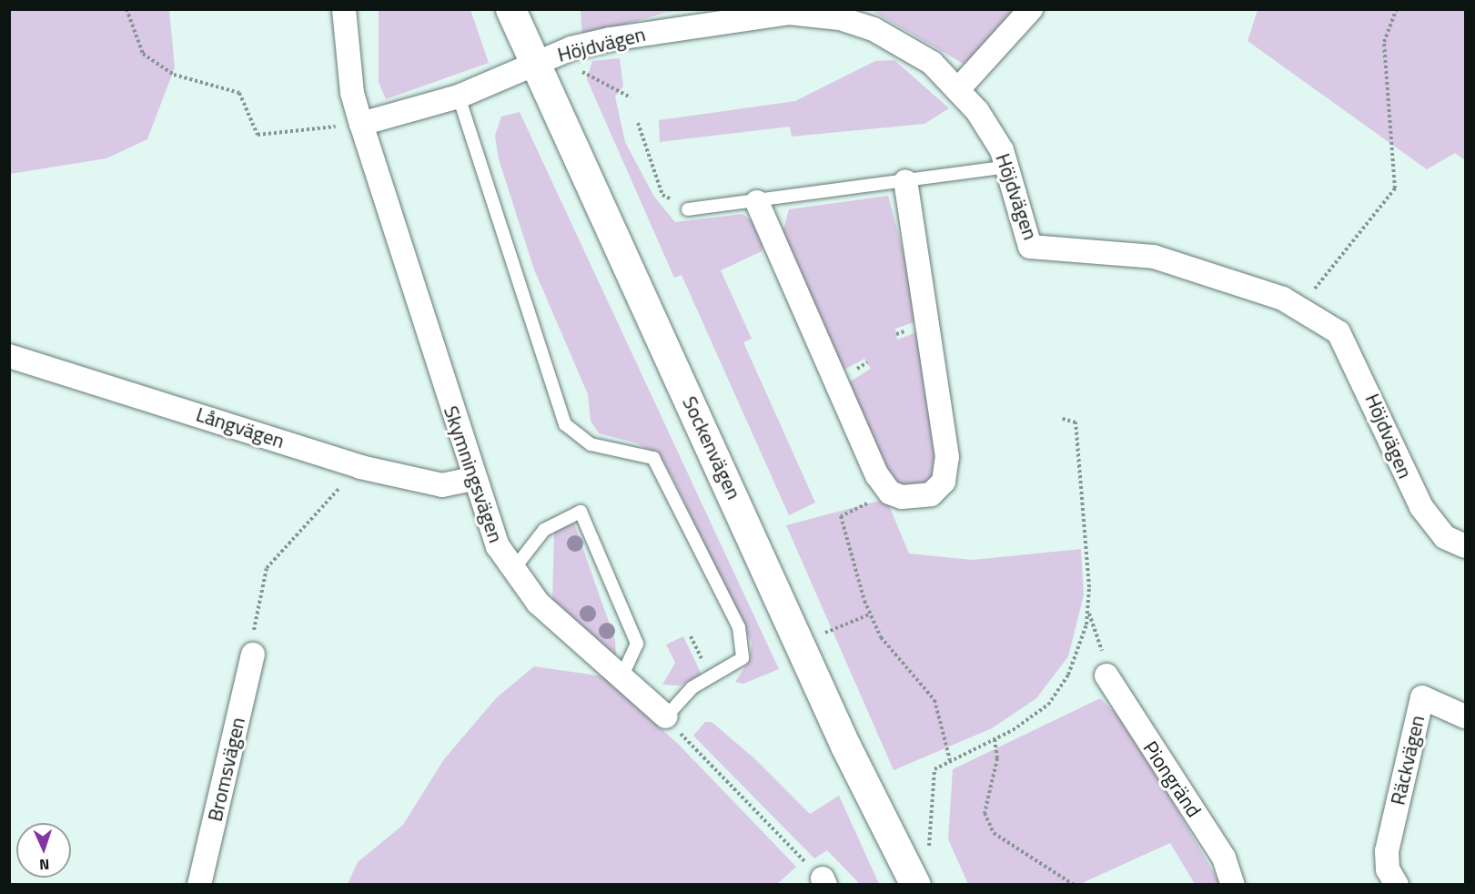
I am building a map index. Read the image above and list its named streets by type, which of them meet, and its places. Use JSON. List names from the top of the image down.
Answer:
{
  "streets": {
    "street": [
      "Höjdvägen",
      "Långvägen",
      "Sockenvägen",
      "Skymningsvägen",
      "Räckvägen",
      "Bromsvägen",
      "Piongränd"
    ]
  },
  "crossings": [
    ["Höjdvägen", "Sockenvägen"],
    ["Höjdvägen", "Skymningsvägen"],
    ["Långvägen", "Skymningsvägen"]
  ],
  "north": "bottom"
}
